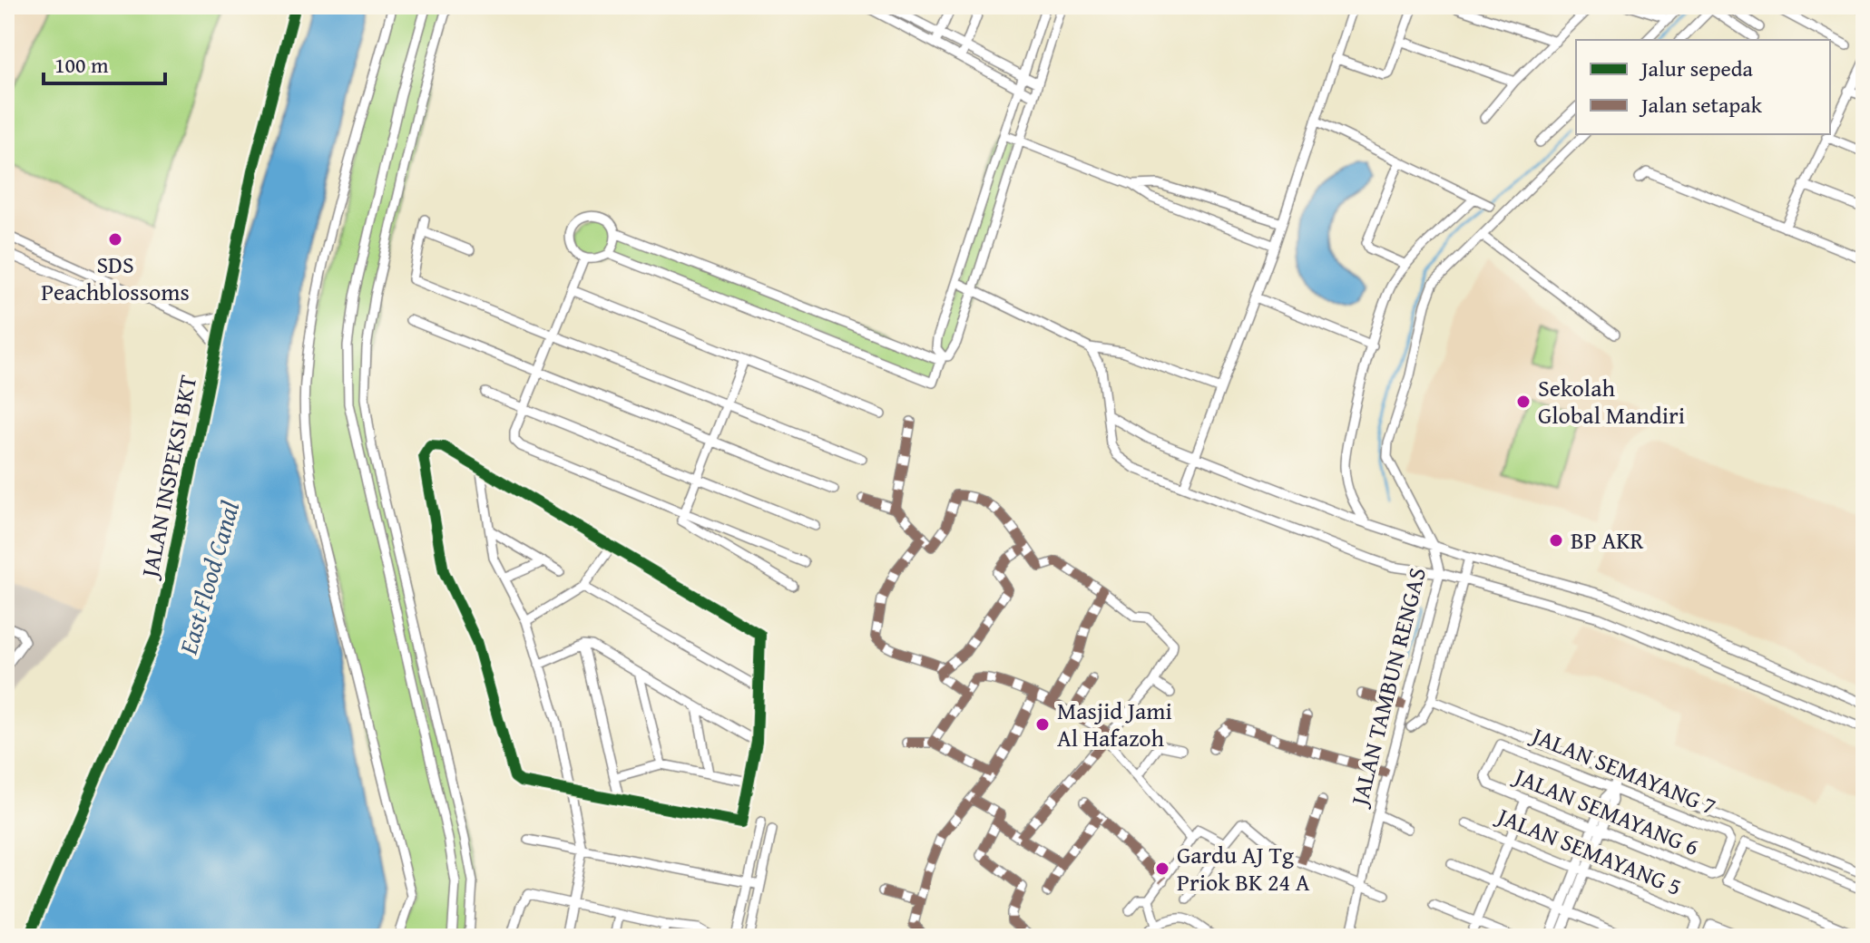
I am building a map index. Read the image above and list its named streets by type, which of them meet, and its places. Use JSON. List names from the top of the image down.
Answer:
{
  "streets": {
    "street": [
      "JALAN INSPEKSI BKT",
      "JALAN TAMBUN RENGAS",
      "JALAN SEMAYANG 7",
      "JALAN SEMAYANG 6",
      "JALAN SEMAYANG 5"
    ]
  },
  "crossings": [
    ["JALAN SEMAYANG 7", "JALAN SEMAYANG 6"]
  ],
  "water": ["East Flood Canal"],
  "places": [
    "SDS Peachblossoms",
    "Sekolah Global Mandiri",
    "BP AKR",
    "Masjid Jami Al Hafazoh",
    "Gardu AJ Tg Priok BK 24 A"
  ],
  "legend": ["Jalur sepeda", "Jalan setapak"],
  "scale_bar": "100 m"
}
